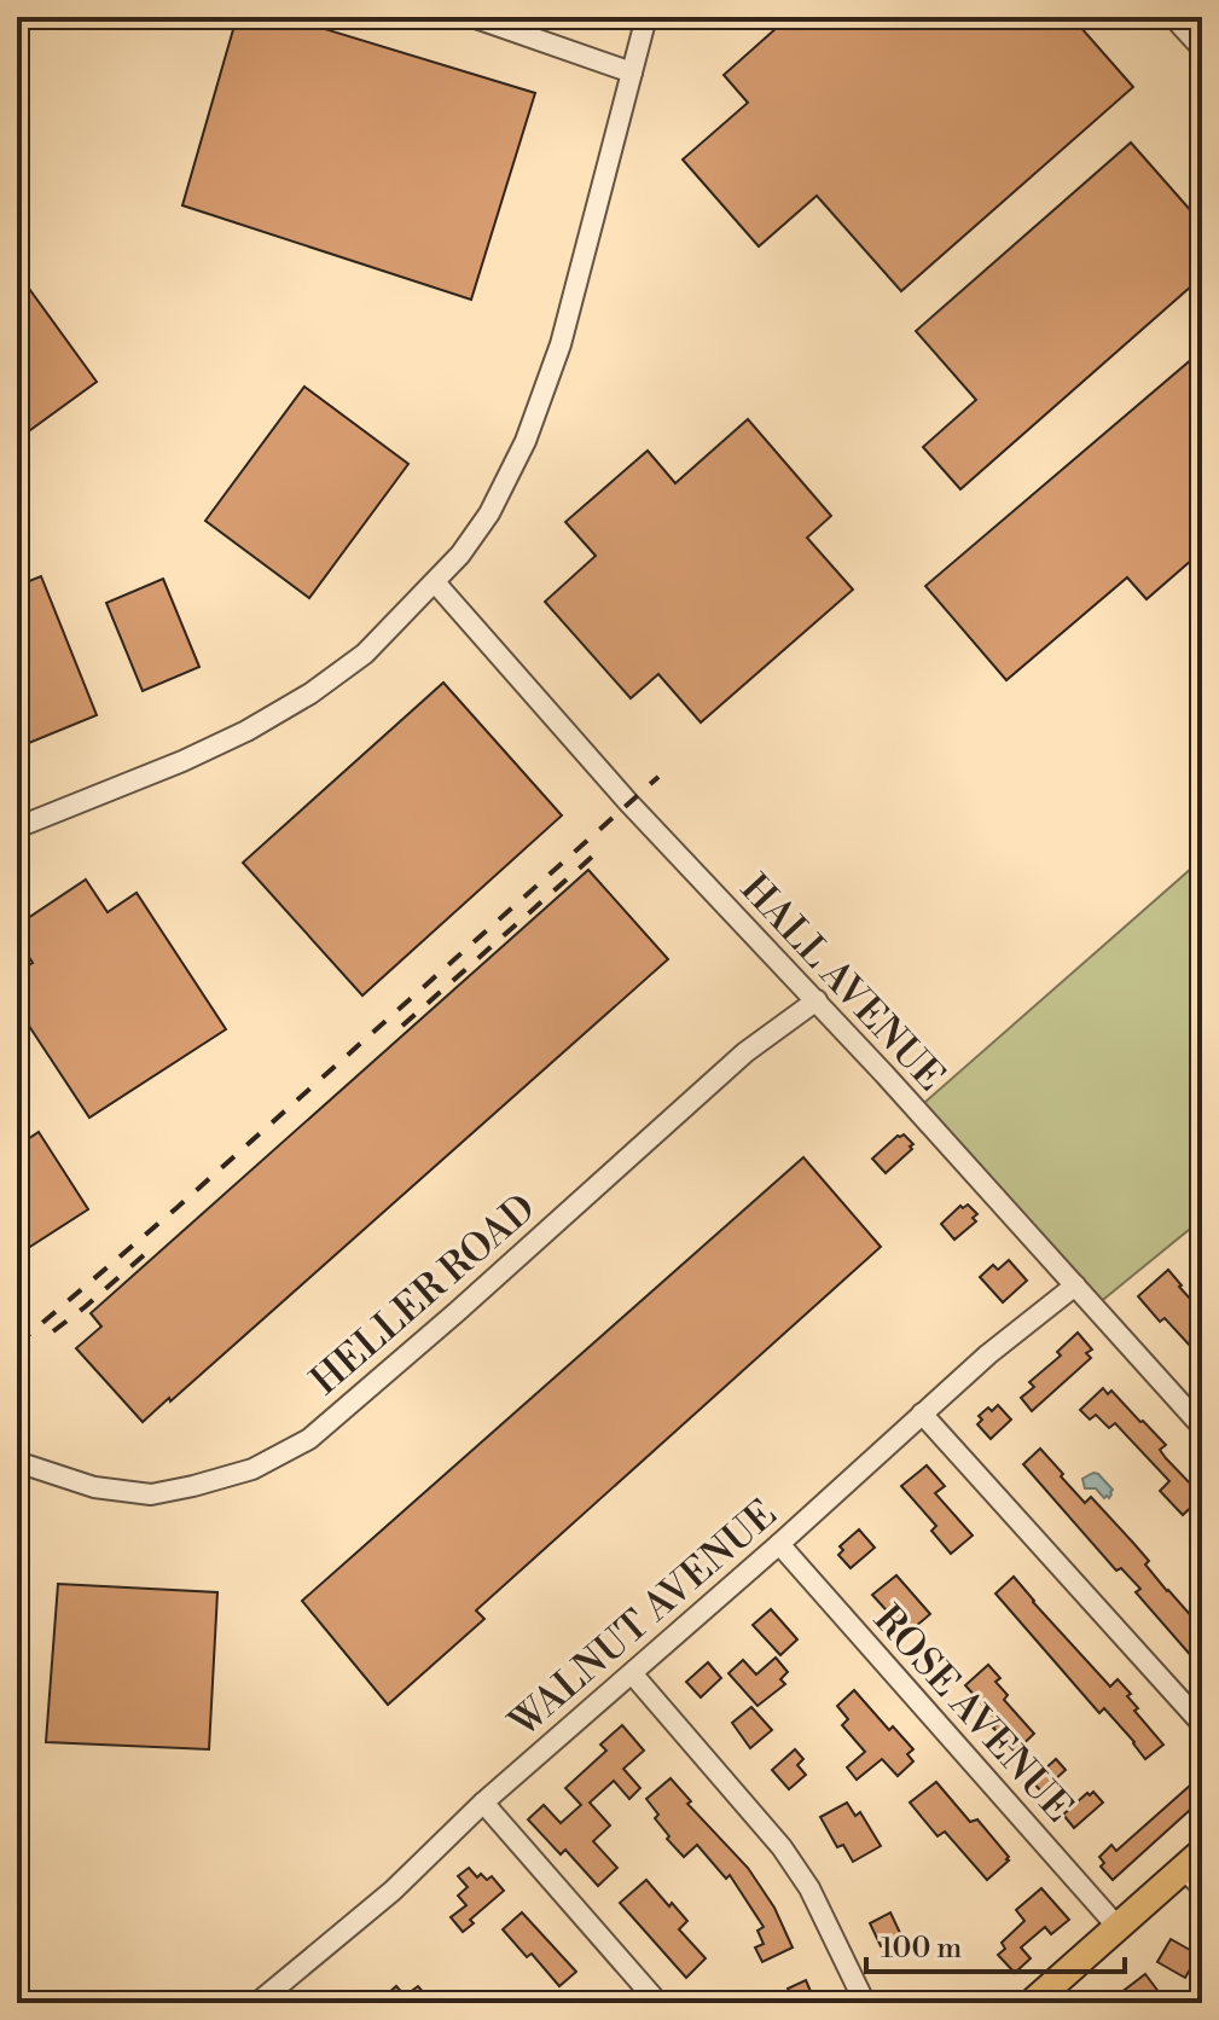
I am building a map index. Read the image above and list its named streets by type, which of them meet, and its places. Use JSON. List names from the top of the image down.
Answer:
{
  "streets": {
    "street": [
      "HALL AVENUE",
      "HELLER ROAD",
      "WALNUT AVENUE",
      "ROSE AVENUE"
    ]
  },
  "crossings": [
    ["HALL AVENUE", "HELLER ROAD"],
    ["HALL AVENUE", "WALNUT AVENUE"],
    ["WALNUT AVENUE", "ROSE AVENUE"]
  ],
  "scale_bar": "100 m"
}
